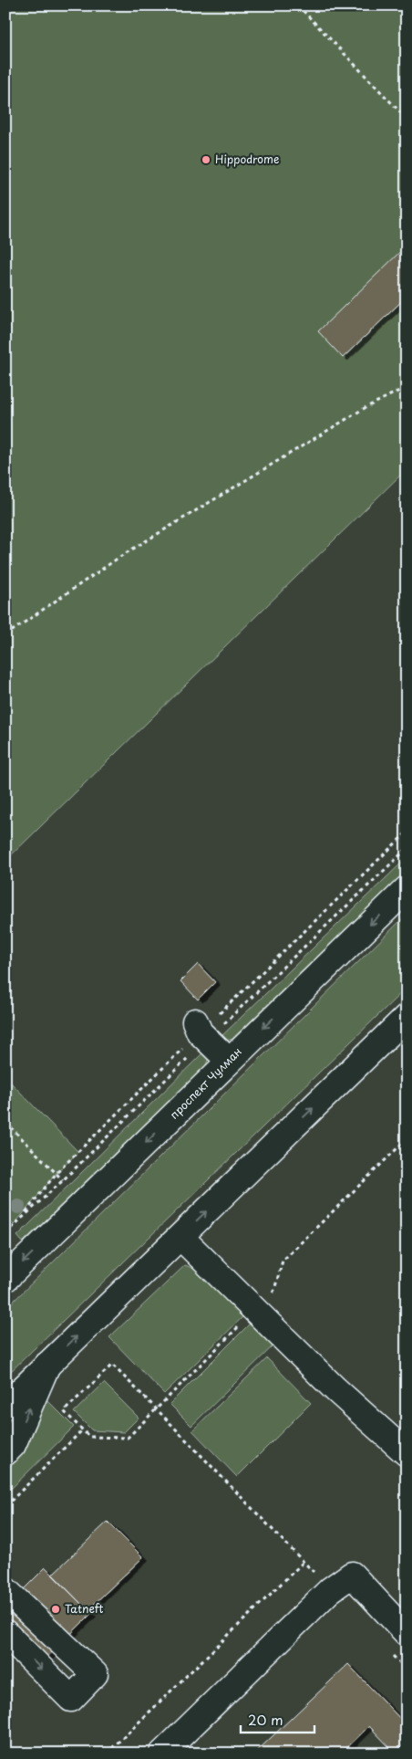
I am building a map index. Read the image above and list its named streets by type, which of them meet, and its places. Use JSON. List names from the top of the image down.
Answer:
{
  "streets": {
    "main road": ["проспект Чулман"]
  },
  "places": ["Hippodrome", "Tatneft"],
  "scale_bar": "20 m"
}
